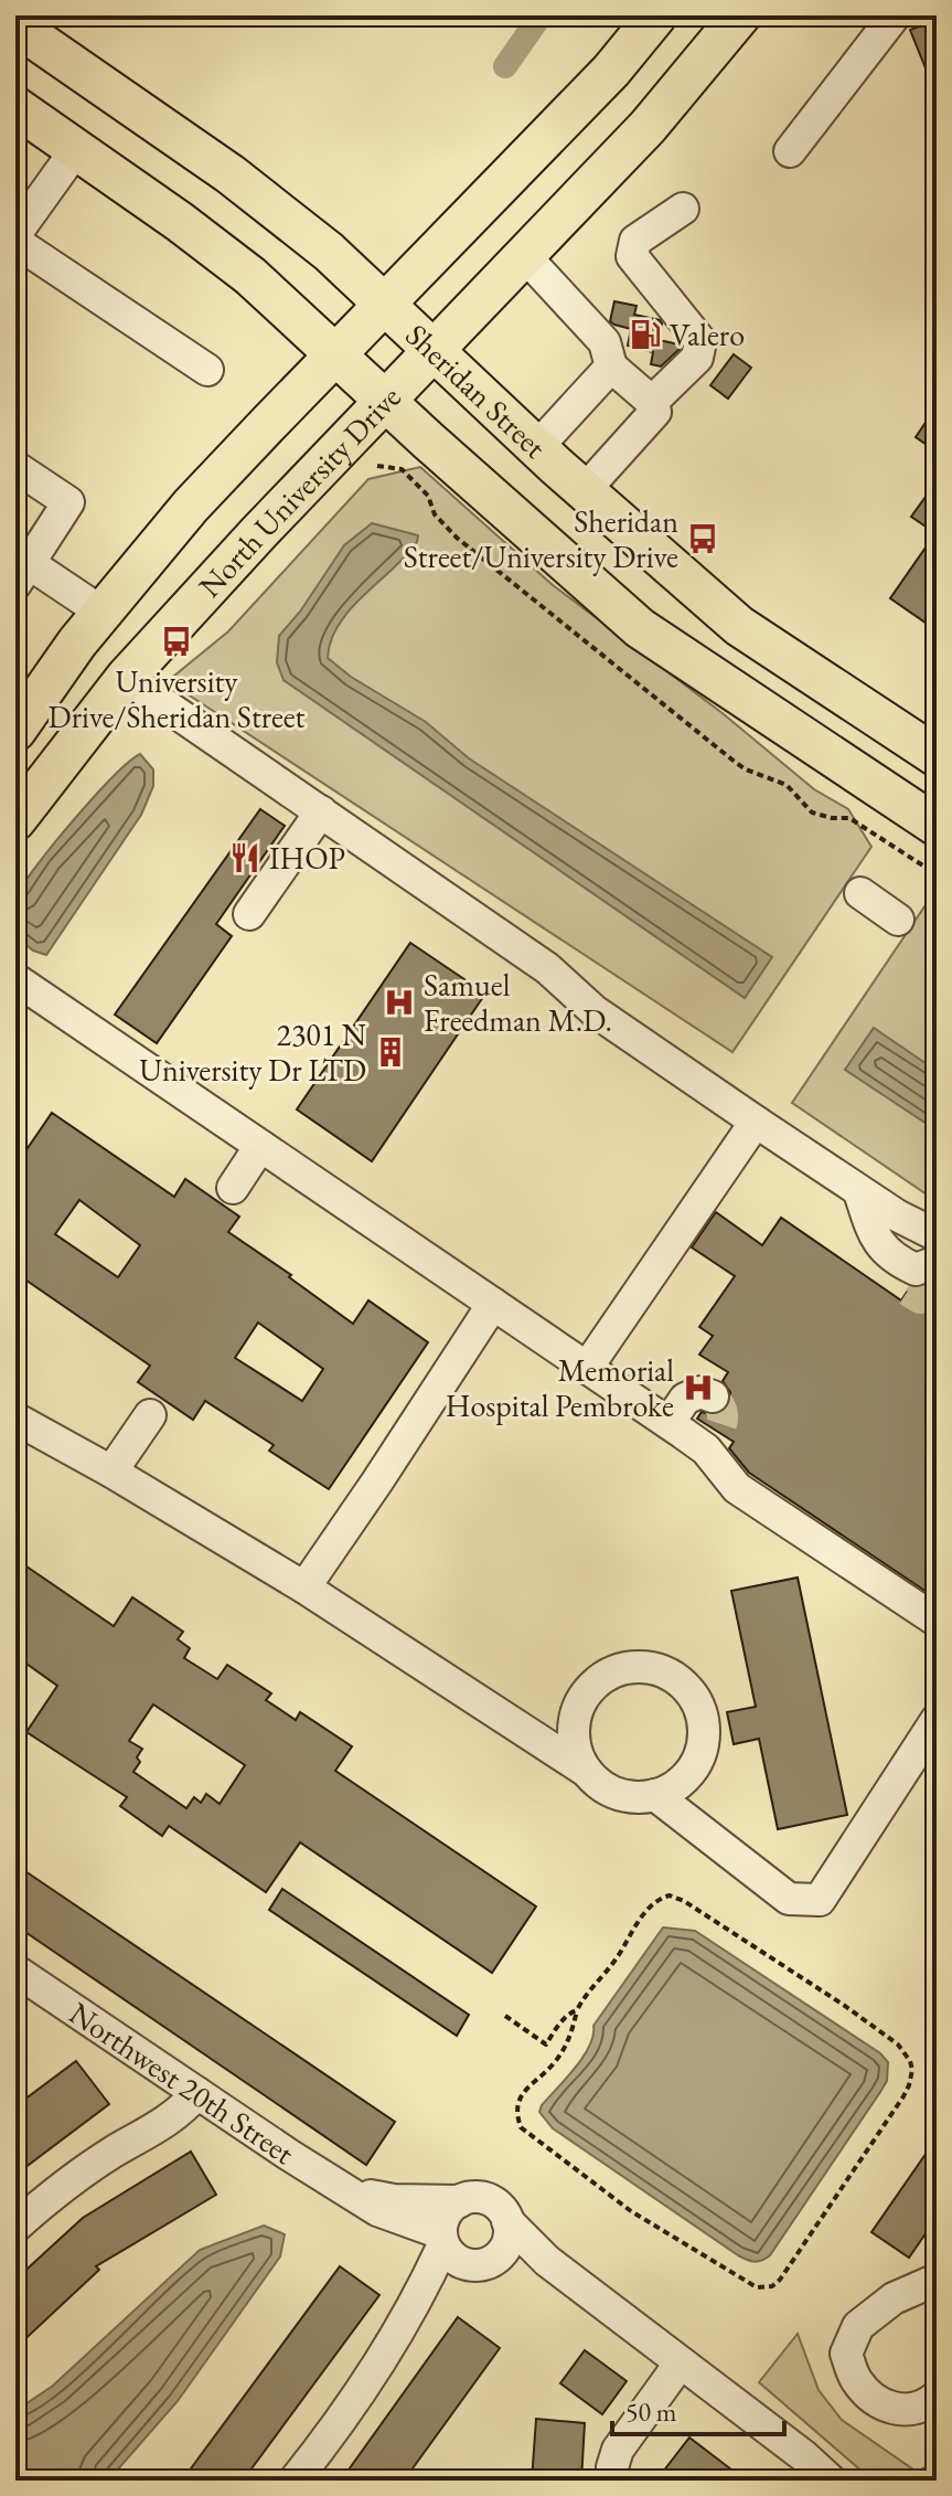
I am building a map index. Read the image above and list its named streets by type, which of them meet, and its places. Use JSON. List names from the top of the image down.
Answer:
{
  "streets": {
    "main road": ["Sheridan Street", "North University Drive"],
    "street": ["Northwest 20th Street"]
  },
  "crossings": [
    ["Sheridan Street", "North University Drive"]
  ],
  "places": {
    "fuel station": ["Valero"],
    "bus stop": ["Sheridan Street/University Drive", "University Drive/Sheridan Street"],
    "restaurant": ["IHOP"],
    "hospital": ["Samuel Freedman M.D.", "Memorial Hospital Pembroke"],
    "building": ["2301 N University Dr LTD"]
  },
  "scale_bar": "50 m"
}
